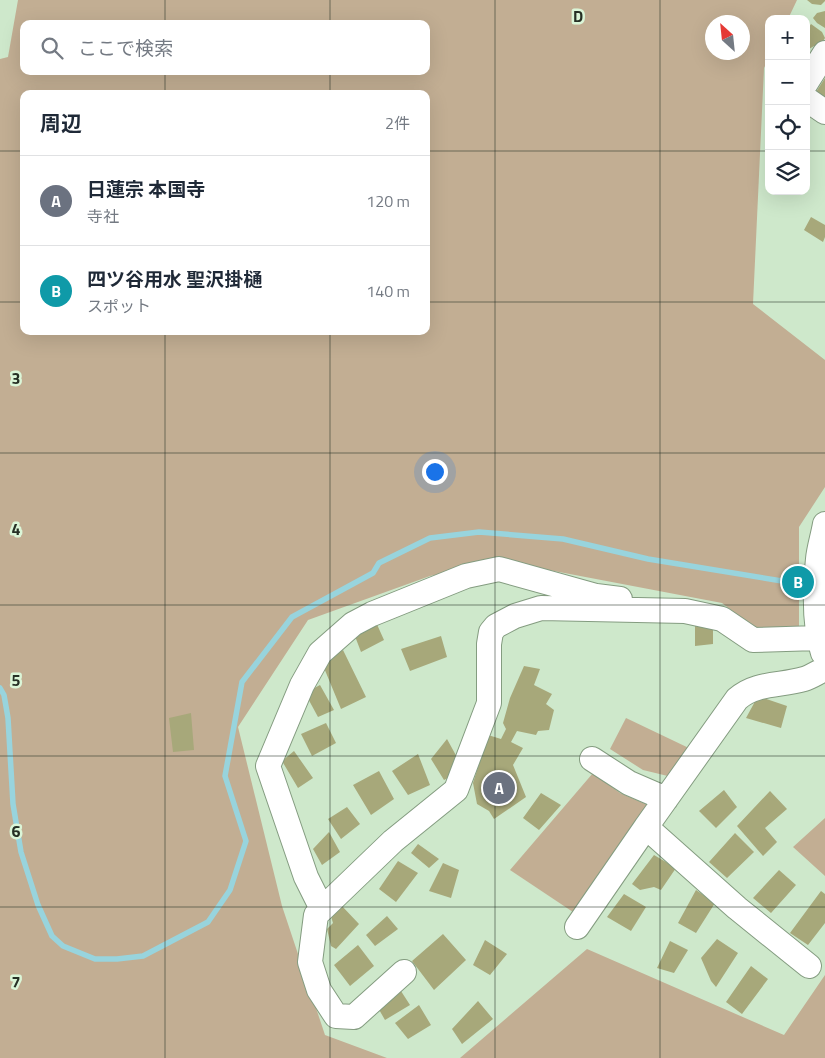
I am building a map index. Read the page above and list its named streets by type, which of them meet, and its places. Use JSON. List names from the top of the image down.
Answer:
{
  "north": "top left",
  "page": {
    "map_buttons": ["+", "−"],
    "search": "ここで検索",
    "heading": ["周辺", "2件"],
    "list": [
      {
        "mark": "A",
        "name": "日蓮宗 本国寺",
        "note": "寺社",
        "value": "120 m"
      },
      {
        "mark": "B",
        "name": "四ツ谷用水 聖沢掛樋",
        "note": "スポット",
        "value": "140 m"
      }
    ],
    "pins": ["B", "A"]
  },
  "grid": {
    "columns": ["D"],
    "rows": [
      "3",
      "4",
      "5",
      "6",
      "7"
    ]
  }
}
